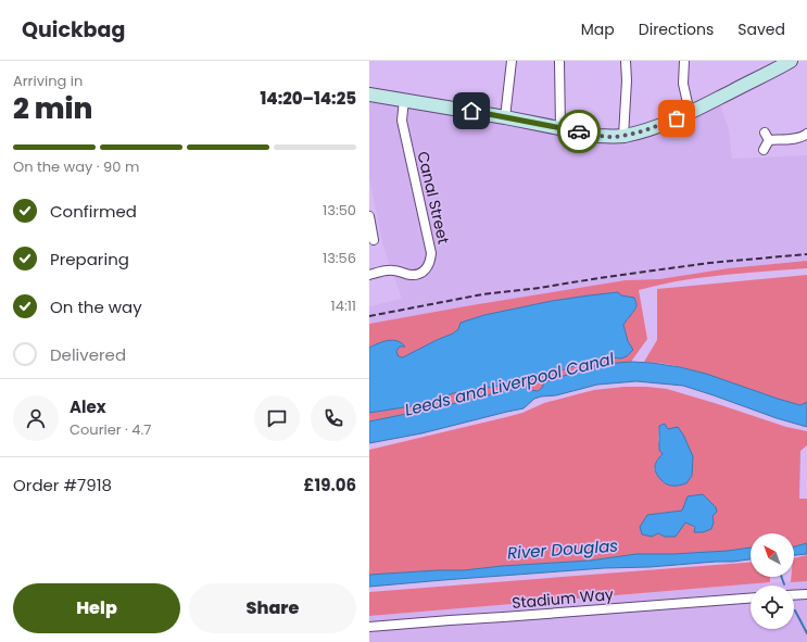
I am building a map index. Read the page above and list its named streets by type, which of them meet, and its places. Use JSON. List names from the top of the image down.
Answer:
{
  "streets": {
    "street": ["Canal Street", "Stadium Way"]
  },
  "water": ["Leeds and Liverpool Canal", "River Douglas"],
  "north": "top left",
  "page": {
    "header": "Quickbag",
    "nav": ["Map", "Directions", "Saved"],
    "heading": ["2 min", "Arriving in", "14:20–14:25"],
    "panel": [
      "Alex",
      "Courier · 4.7",
      "Order #7918",
      "£19.06"
    ],
    "bar": "On the way · 90 m",
    "list": [
      ["Confirmed", "13:50"],
      ["Preparing", "13:56"],
      ["On the way", "14:11"],
      "Delivered"
    ],
    "buttons": ["Help", "Share"]
  }
}
